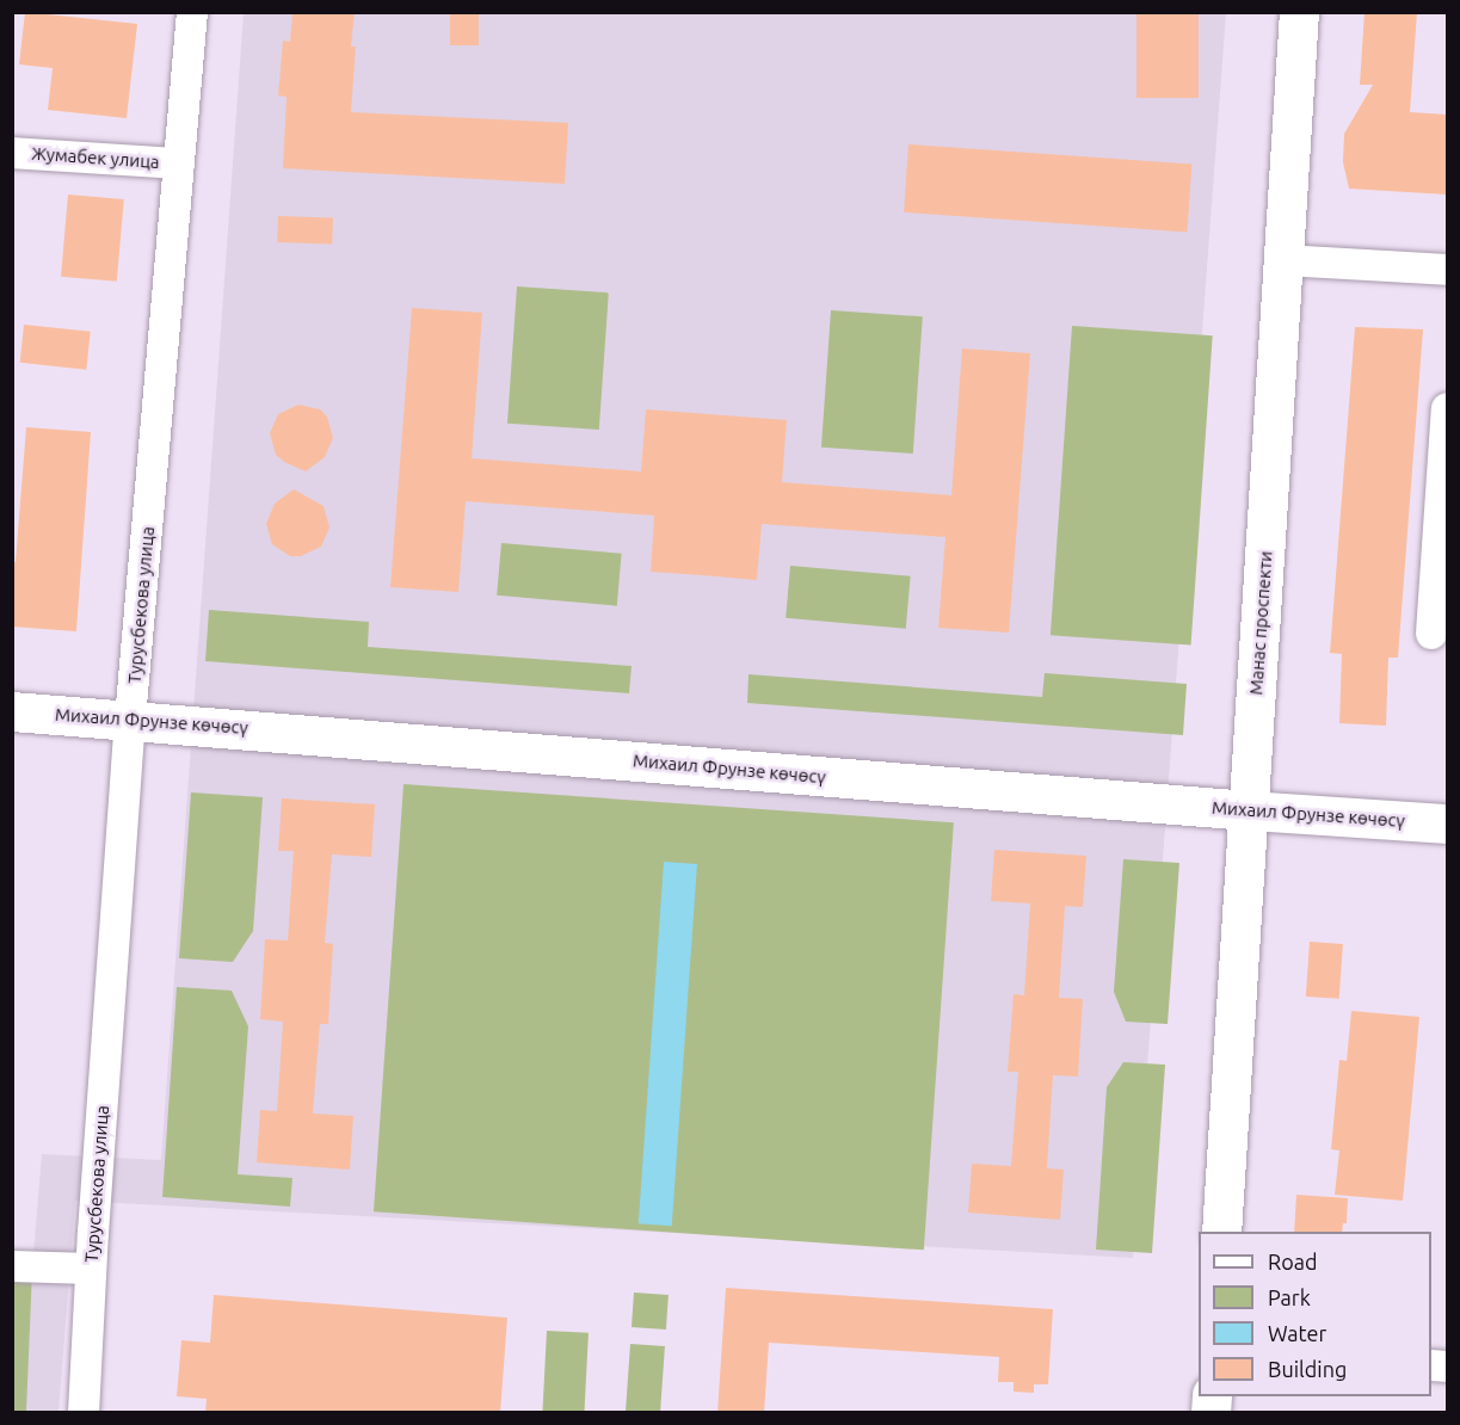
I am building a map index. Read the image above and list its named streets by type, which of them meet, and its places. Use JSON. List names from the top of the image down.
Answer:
{
  "streets": {
    "main road": ["Манас проспекти", "Михаил Фрунзе көчөсү"],
    "street": ["Жумабек улица", "Турусбекова улица"]
  },
  "crossings": [
    ["Жумабек улица", "Турусбекова улица"],
    ["Турусбекова улица", "Михаил Фрунзе көчөсү"],
    ["Манас проспекти", "Михаил Фрунзе көчөсү"]
  ],
  "legend": [
    "Road",
    "Park",
    "Water",
    "Building"
  ]
}
